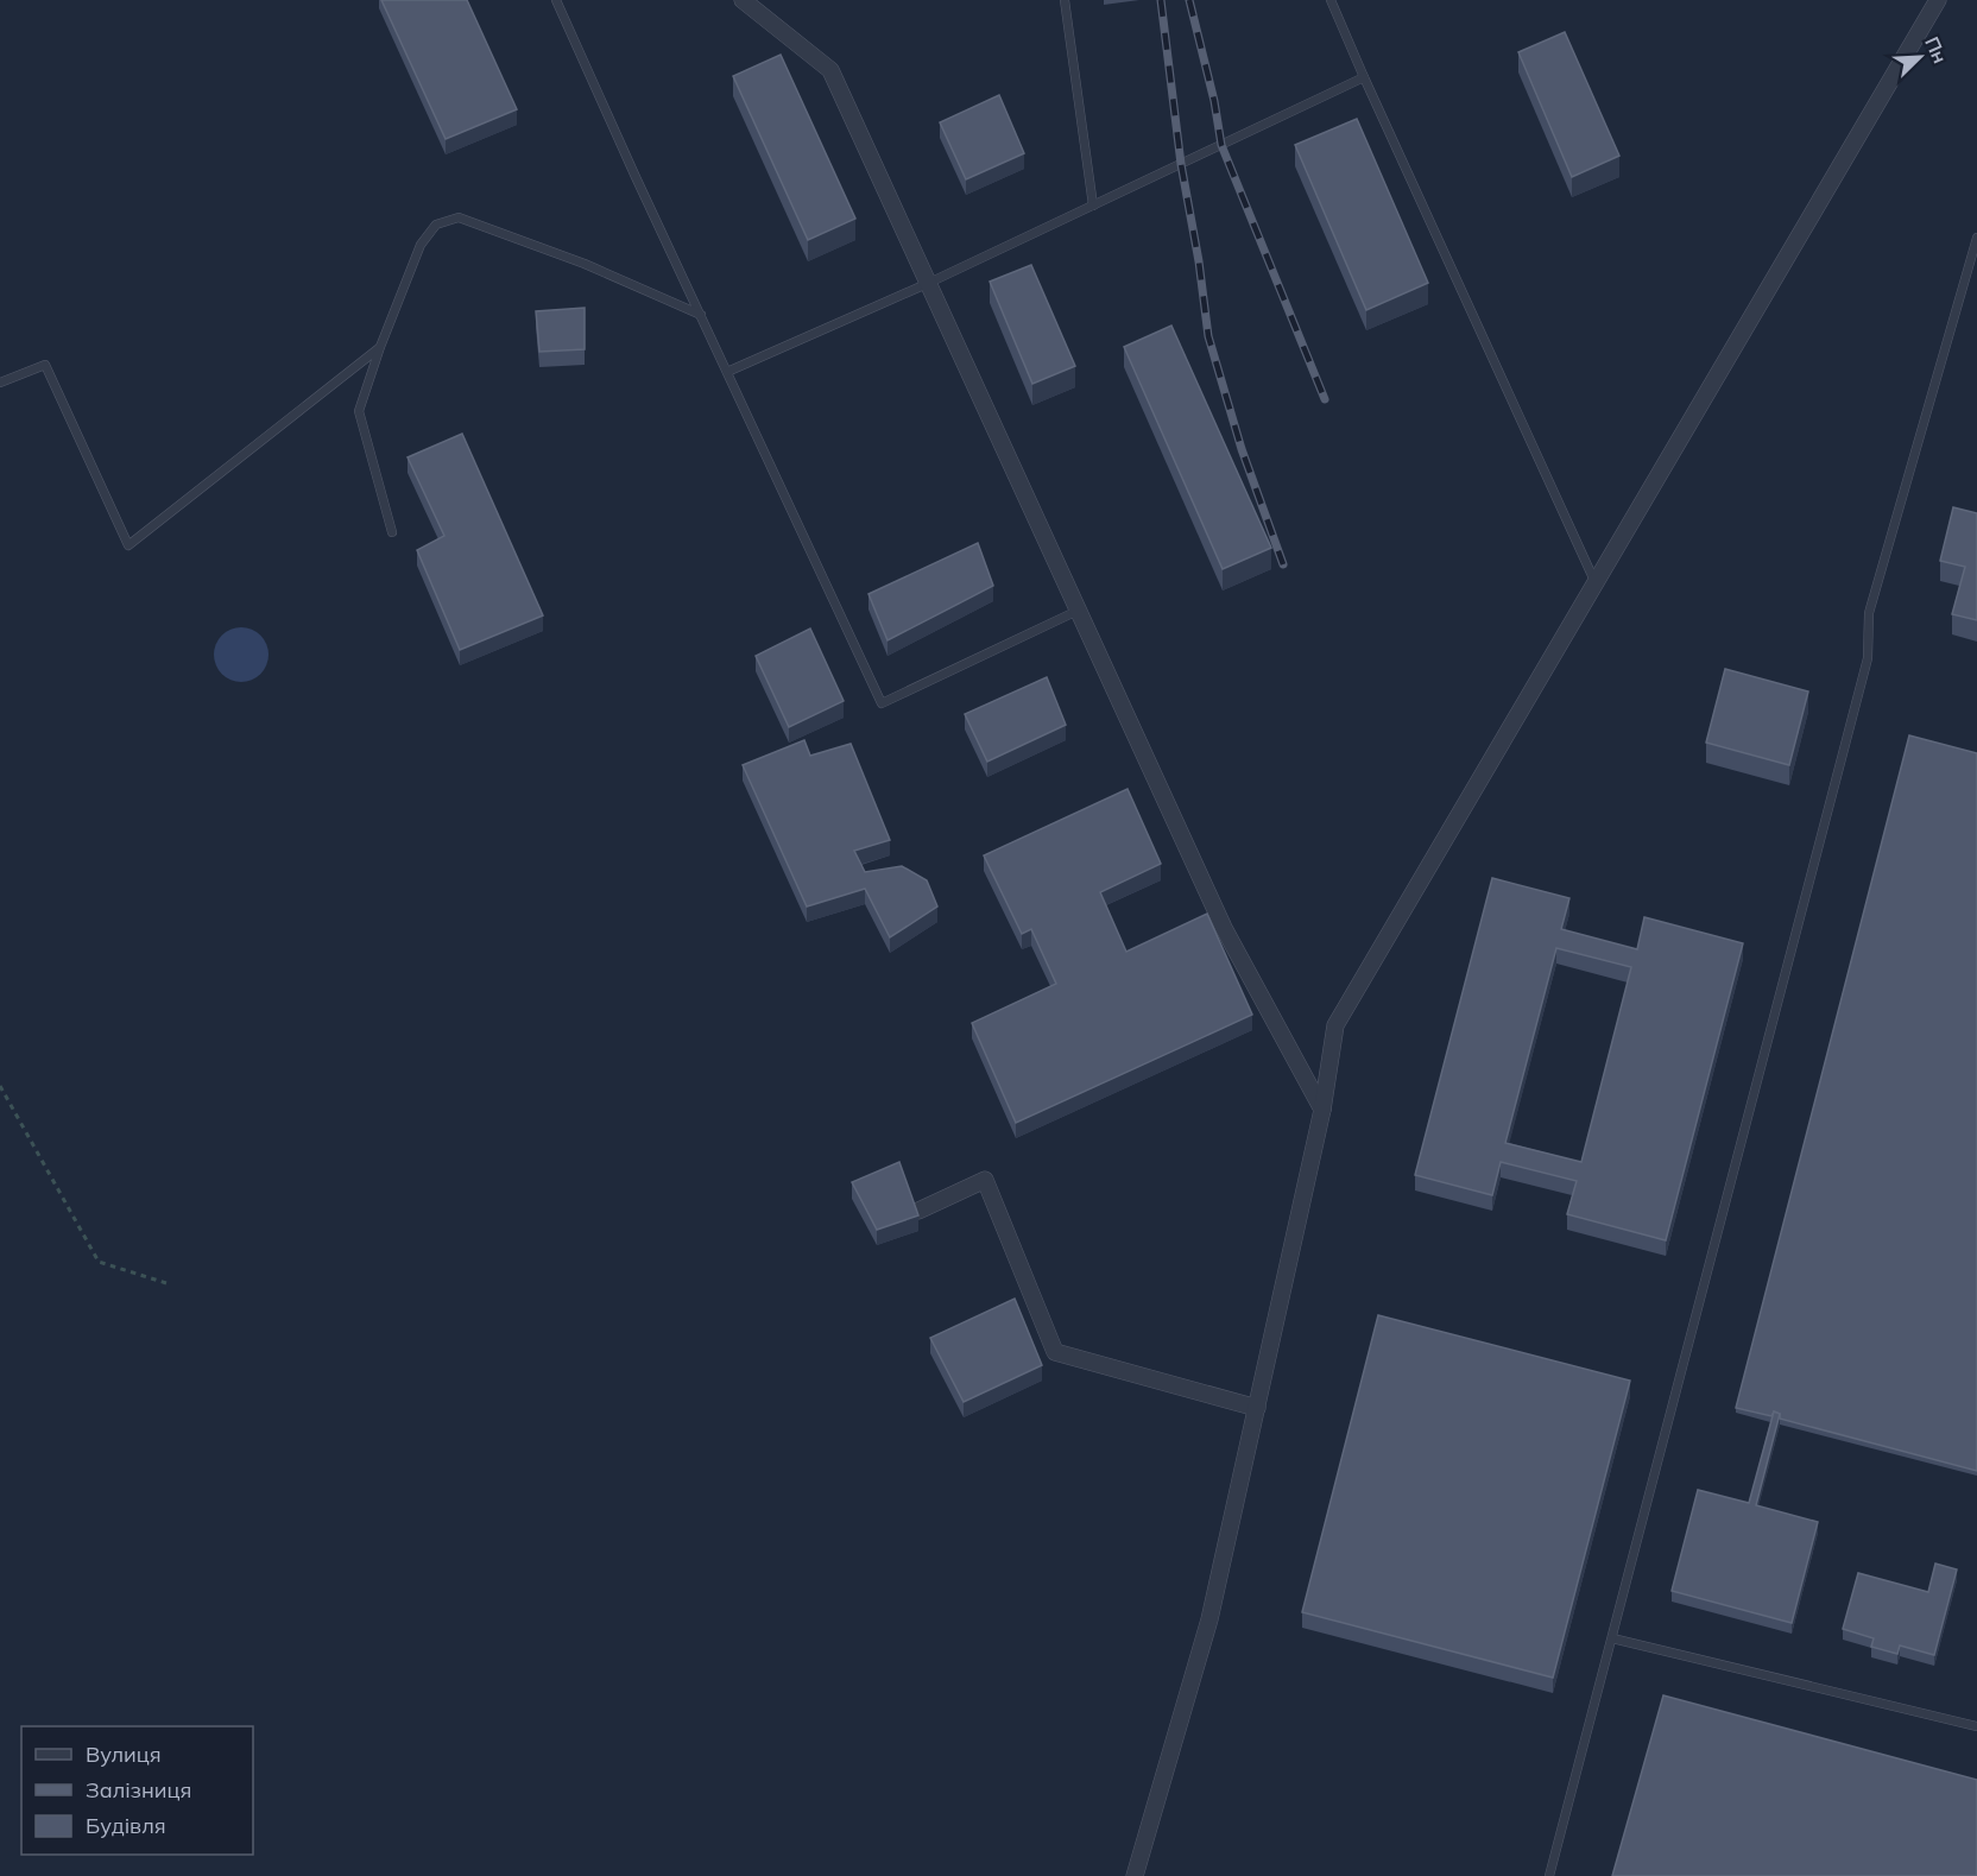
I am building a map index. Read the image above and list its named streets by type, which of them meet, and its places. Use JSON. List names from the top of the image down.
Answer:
{
  "legend": ["Вулиця", "Залізниця", "Будівля"],
  "north": "top right"
}
